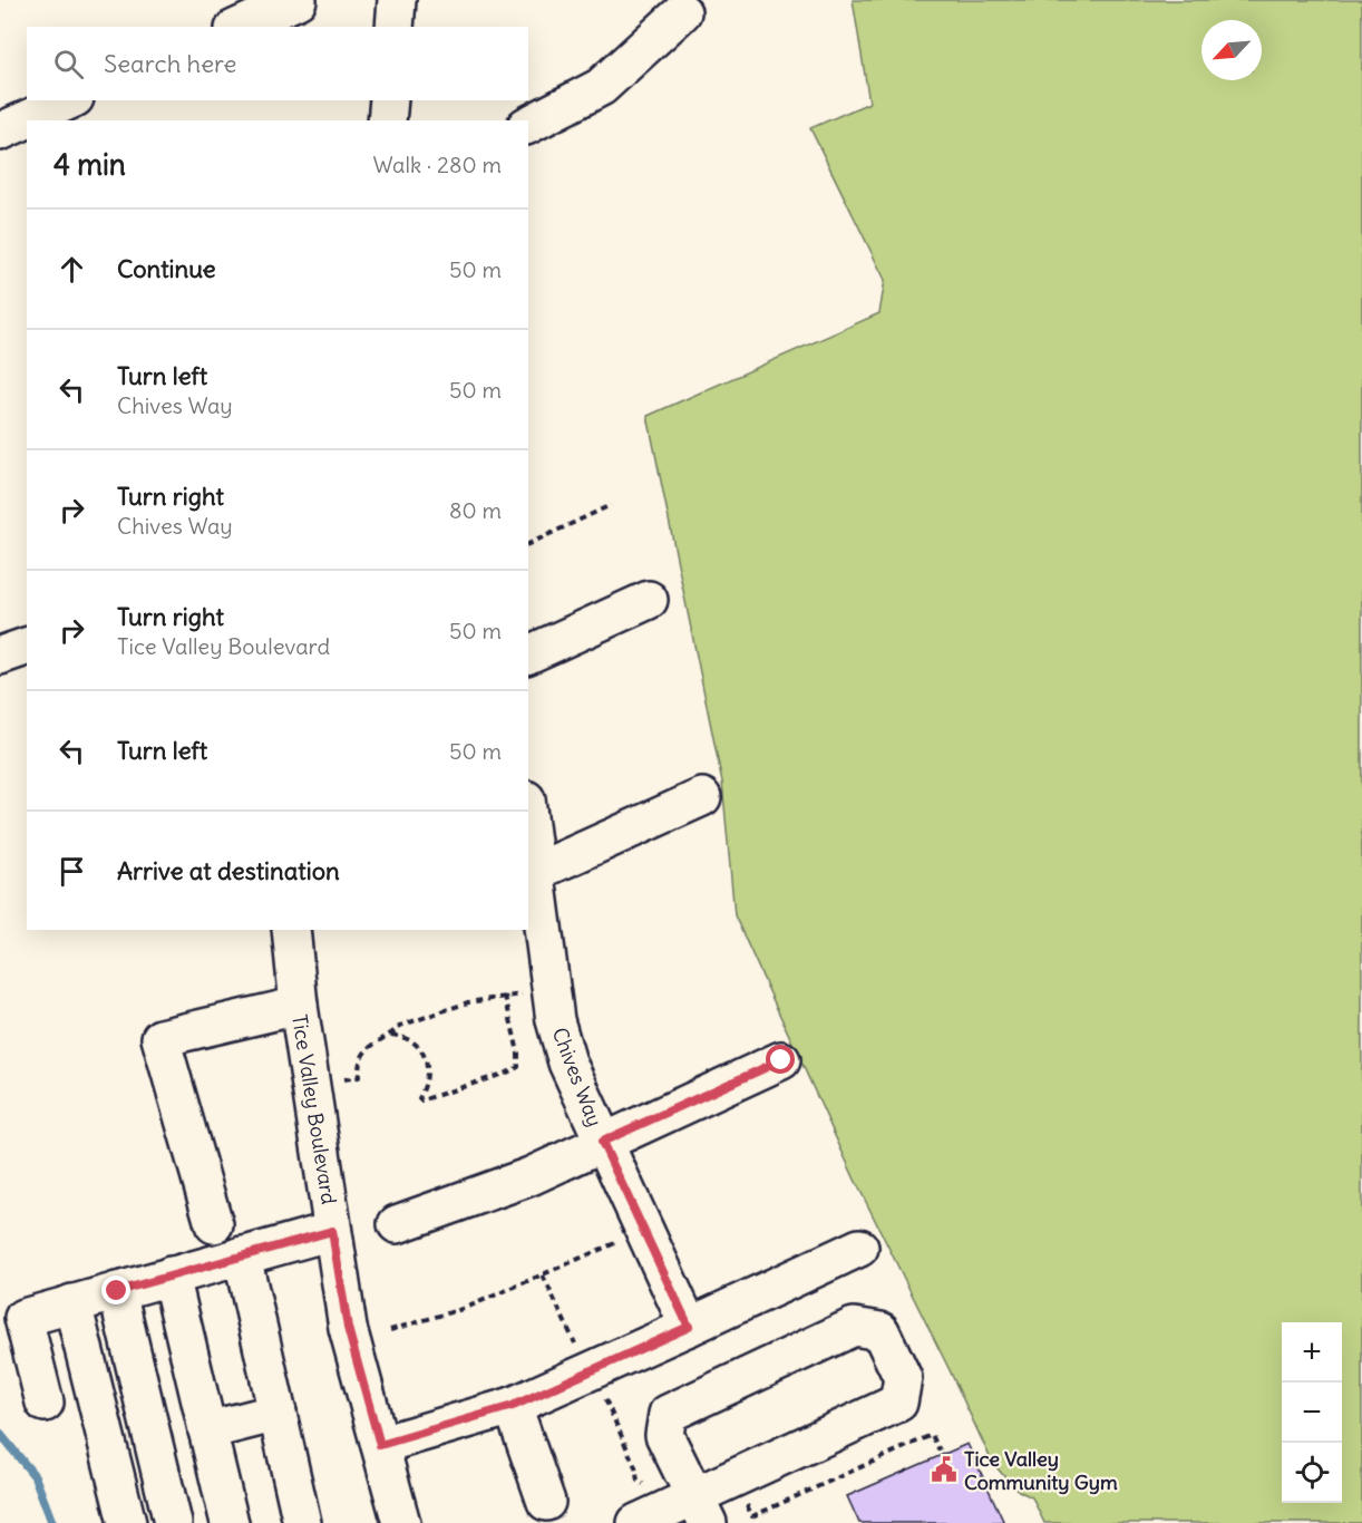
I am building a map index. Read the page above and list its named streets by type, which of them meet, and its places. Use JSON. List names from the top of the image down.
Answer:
{
  "streets": {
    "street": ["Chives Way", "Tice Valley Boulevard"]
  },
  "places": {
    "public building": ["Tice Valley Community Gym"]
  },
  "north": "bottom left",
  "page": {
    "search": "Search here",
    "heading": ["4 min", "Walk · 280 m"],
    "list": [
      ["Continue", "50 m"],
      ["Turn left", "Chives Way", "50 m"],
      ["Turn right", "Chives Way", "80 m"],
      ["Turn right", "Tice Valley Boulevard", "50 m"],
      ["Turn left", "50 m"],
      "Arrive at destination"
    ],
    "map_buttons": ["+", "−"]
  }
}
